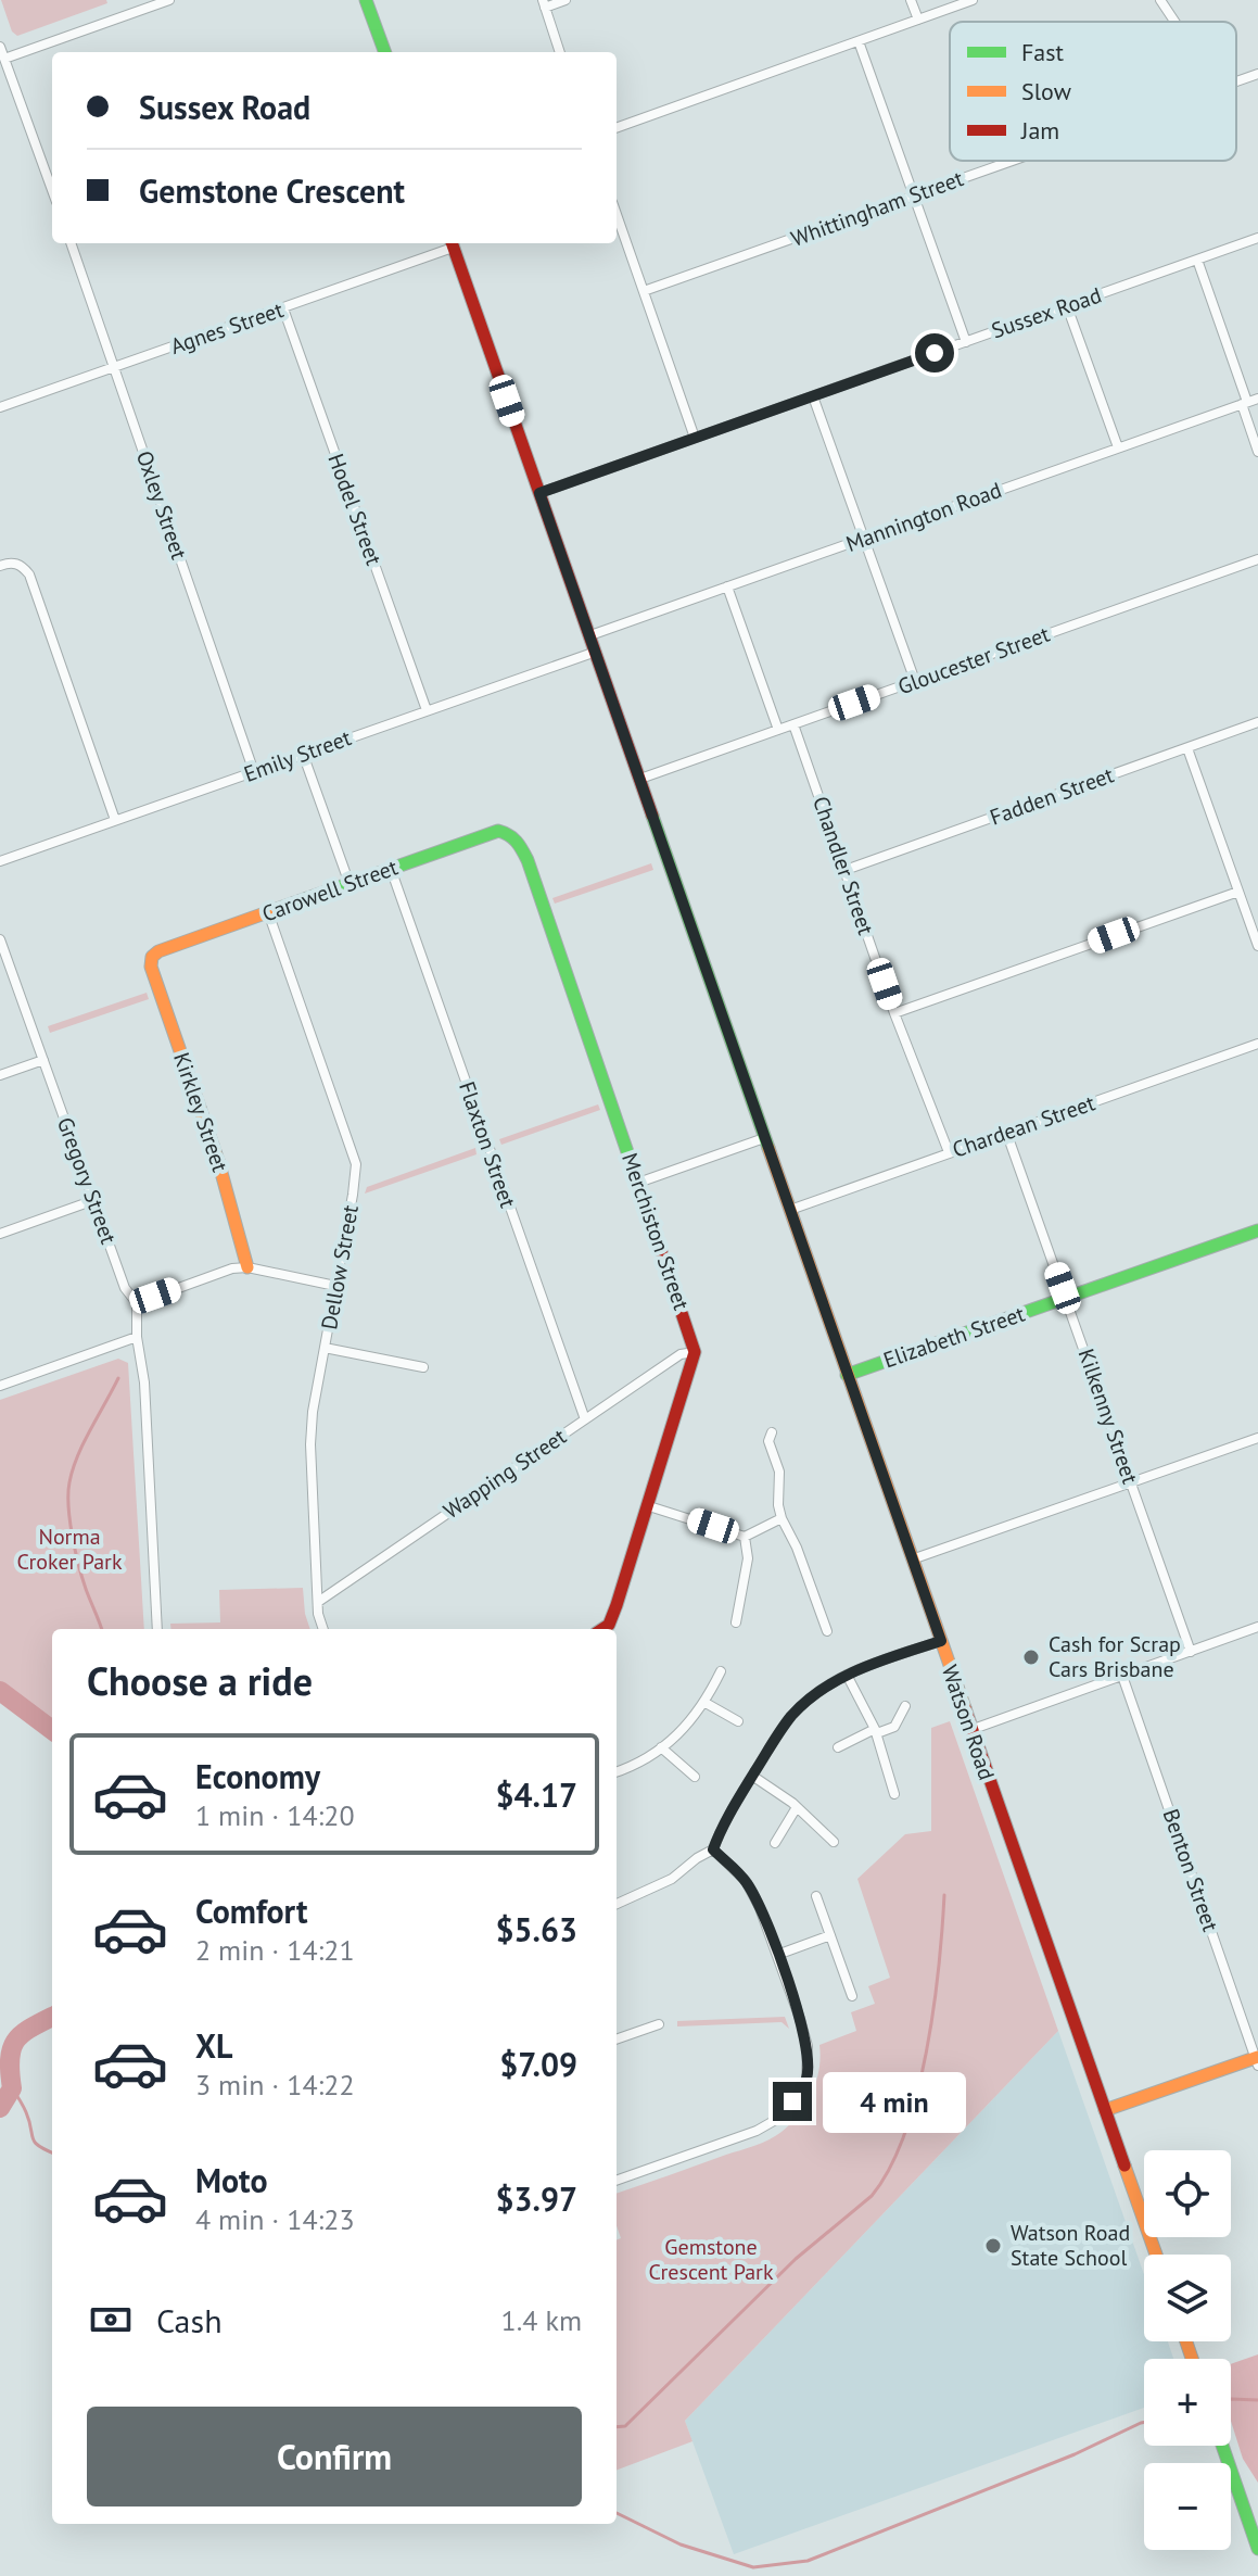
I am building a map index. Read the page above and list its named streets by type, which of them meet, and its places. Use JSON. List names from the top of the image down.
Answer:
{
  "streets": {
    "street": [
      "Whittingham Street",
      "Sussex Road",
      "Agnes Street",
      "Oxley Street",
      "Hodel Street",
      "Mannington Road",
      "Gloucester Street",
      "Emily Street",
      "Fadden Street",
      "Chandler Street",
      "Carowell Street",
      "Kirkley Street",
      "Chardean Street",
      "Flaxton Street",
      "Gregory Street",
      "Merchiston Street",
      "Dellow Street",
      "Elizabeth Street",
      "Kilkenny Street",
      "Wapping Street",
      "Watson Road",
      "Benton Street"
    ]
  },
  "crossings": [
    ["Sussex Road", "Watson Road"],
    ["Agnes Street", "Oxley Street"],
    ["Agnes Street", "Hodel Street"],
    ["Agnes Street", "Watson Road"],
    ["Oxley Street", "Emily Street"],
    ["Hodel Street", "Emily Street"],
    ["Mannington Road", "Watson Road"],
    ["Gloucester Street", "Chandler Street"],
    ["Gloucester Street", "Watson Road"],
    ["Emily Street", "Watson Road"],
    ["Fadden Street", "Chandler Street"],
    ["Chandler Street", "Chardean Street"],
    ["Carowell Street", "Kirkley Street"],
    ["Carowell Street", "Flaxton Street"],
    ["Carowell Street", "Merchiston Street"],
    ["Carowell Street", "Dellow Street"],
    ["Chardean Street", "Kilkenny Street"],
    ["Chardean Street", "Watson Road"],
    ["Flaxton Street", "Wapping Street"],
    ["Merchiston Street", "Wapping Street"],
    ["Dellow Street", "Wapping Street"],
    ["Elizabeth Street", "Kilkenny Street"],
    ["Elizabeth Street", "Watson Road"]
  ],
  "parks": ["Norma Croker Park", "Gemstone Crescent Park"],
  "places": ["Cash for Scrap Cars Brisbane", "Watson Road State School"],
  "legend": ["Fast", "Slow", "Jam"],
  "page": {
    "banner": ["Sussex Road", "Gemstone Crescent"],
    "heading": "Choose a ride",
    "list": [
      {
        "name": "Economy",
        "note": "1 min · 14:20",
        "value": "$4.17"
      },
      {
        "name": "Comfort",
        "note": "2 min · 14:21",
        "value": "$5.63"
      },
      {
        "name": "XL",
        "note": "3 min · 14:22",
        "value": "$7.09"
      },
      {
        "name": "Moto",
        "note": "4 min · 14:23",
        "value": "$3.97"
      }
    ],
    "bubble": "4 min",
    "map_buttons": ["+", "−"],
    "pay": ["Cash", "1.4 km"],
    "buttons": "Confirm"
  }
}
